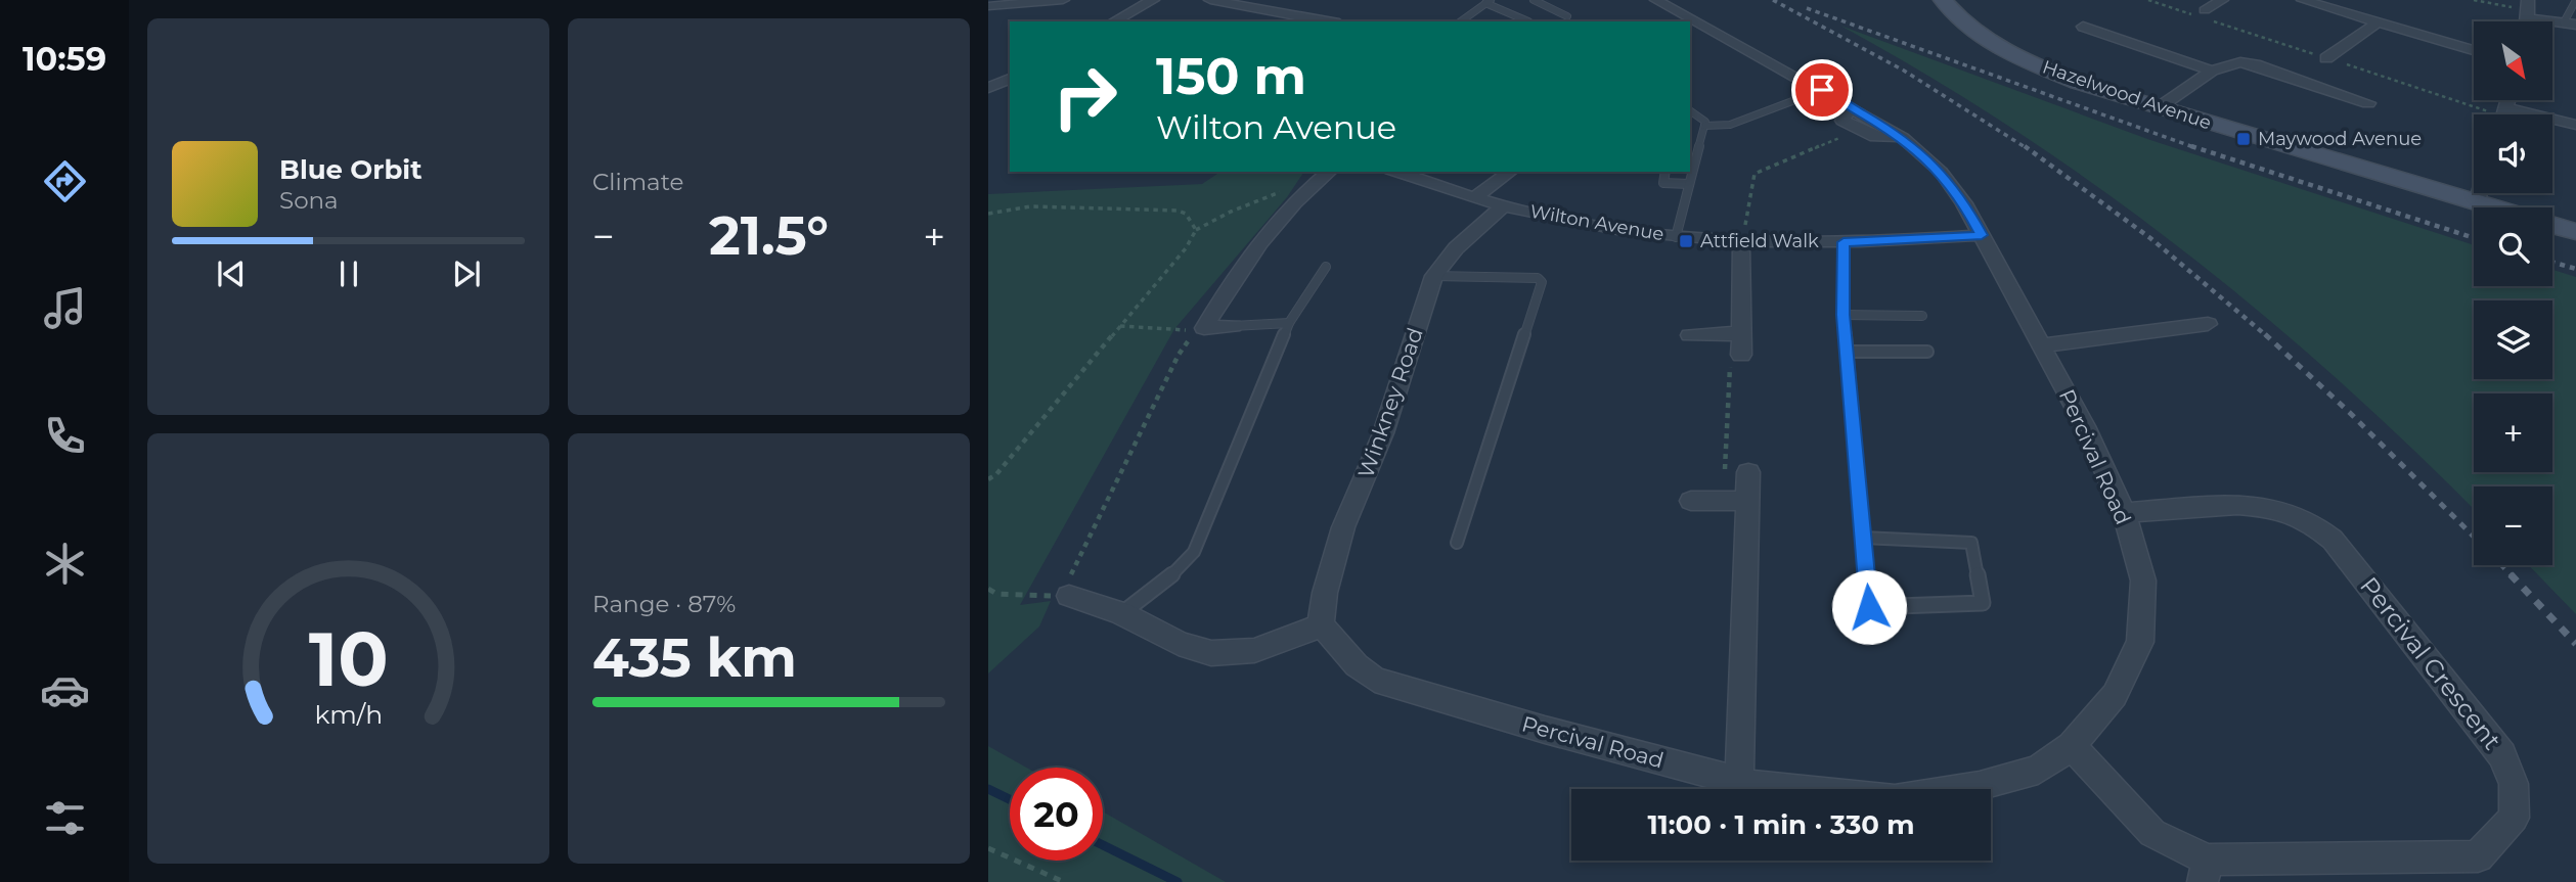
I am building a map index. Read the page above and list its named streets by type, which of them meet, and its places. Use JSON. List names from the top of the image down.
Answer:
{
  "streets": {
    "street": [
      "Hazelwood Avenue",
      "Wilton Avenue",
      "Winkney Road",
      "Percival Road",
      "Percival Crescent"
    ]
  },
  "crossings": [
    ["Wilton Avenue", "Winkney Road"],
    ["Wilton Avenue", "Percival Road"],
    ["Winkney Road", "Percival Road"],
    ["Percival Road", "Percival Crescent"]
  ],
  "places": {
    "transit": ["Maywood Avenue", "Attfield Walk"]
  },
  "north": "bottom right",
  "page": {
    "tabs": "10:59",
    "tile": [
      "Climate",
      ["Range · 87%", "435 km"]
    ],
    "map_buttons": ["+", "−"],
    "turn": ["150 m", "Wilton Avenue"],
    "song": ["Blue Orbit", "Sona"],
    "heat": ["−", "21.5°", "+"],
    "limit": "20",
    "trip": "11:00 · 1 min · 330 m",
    "gauge": ["10", "km/h"]
  }
}
